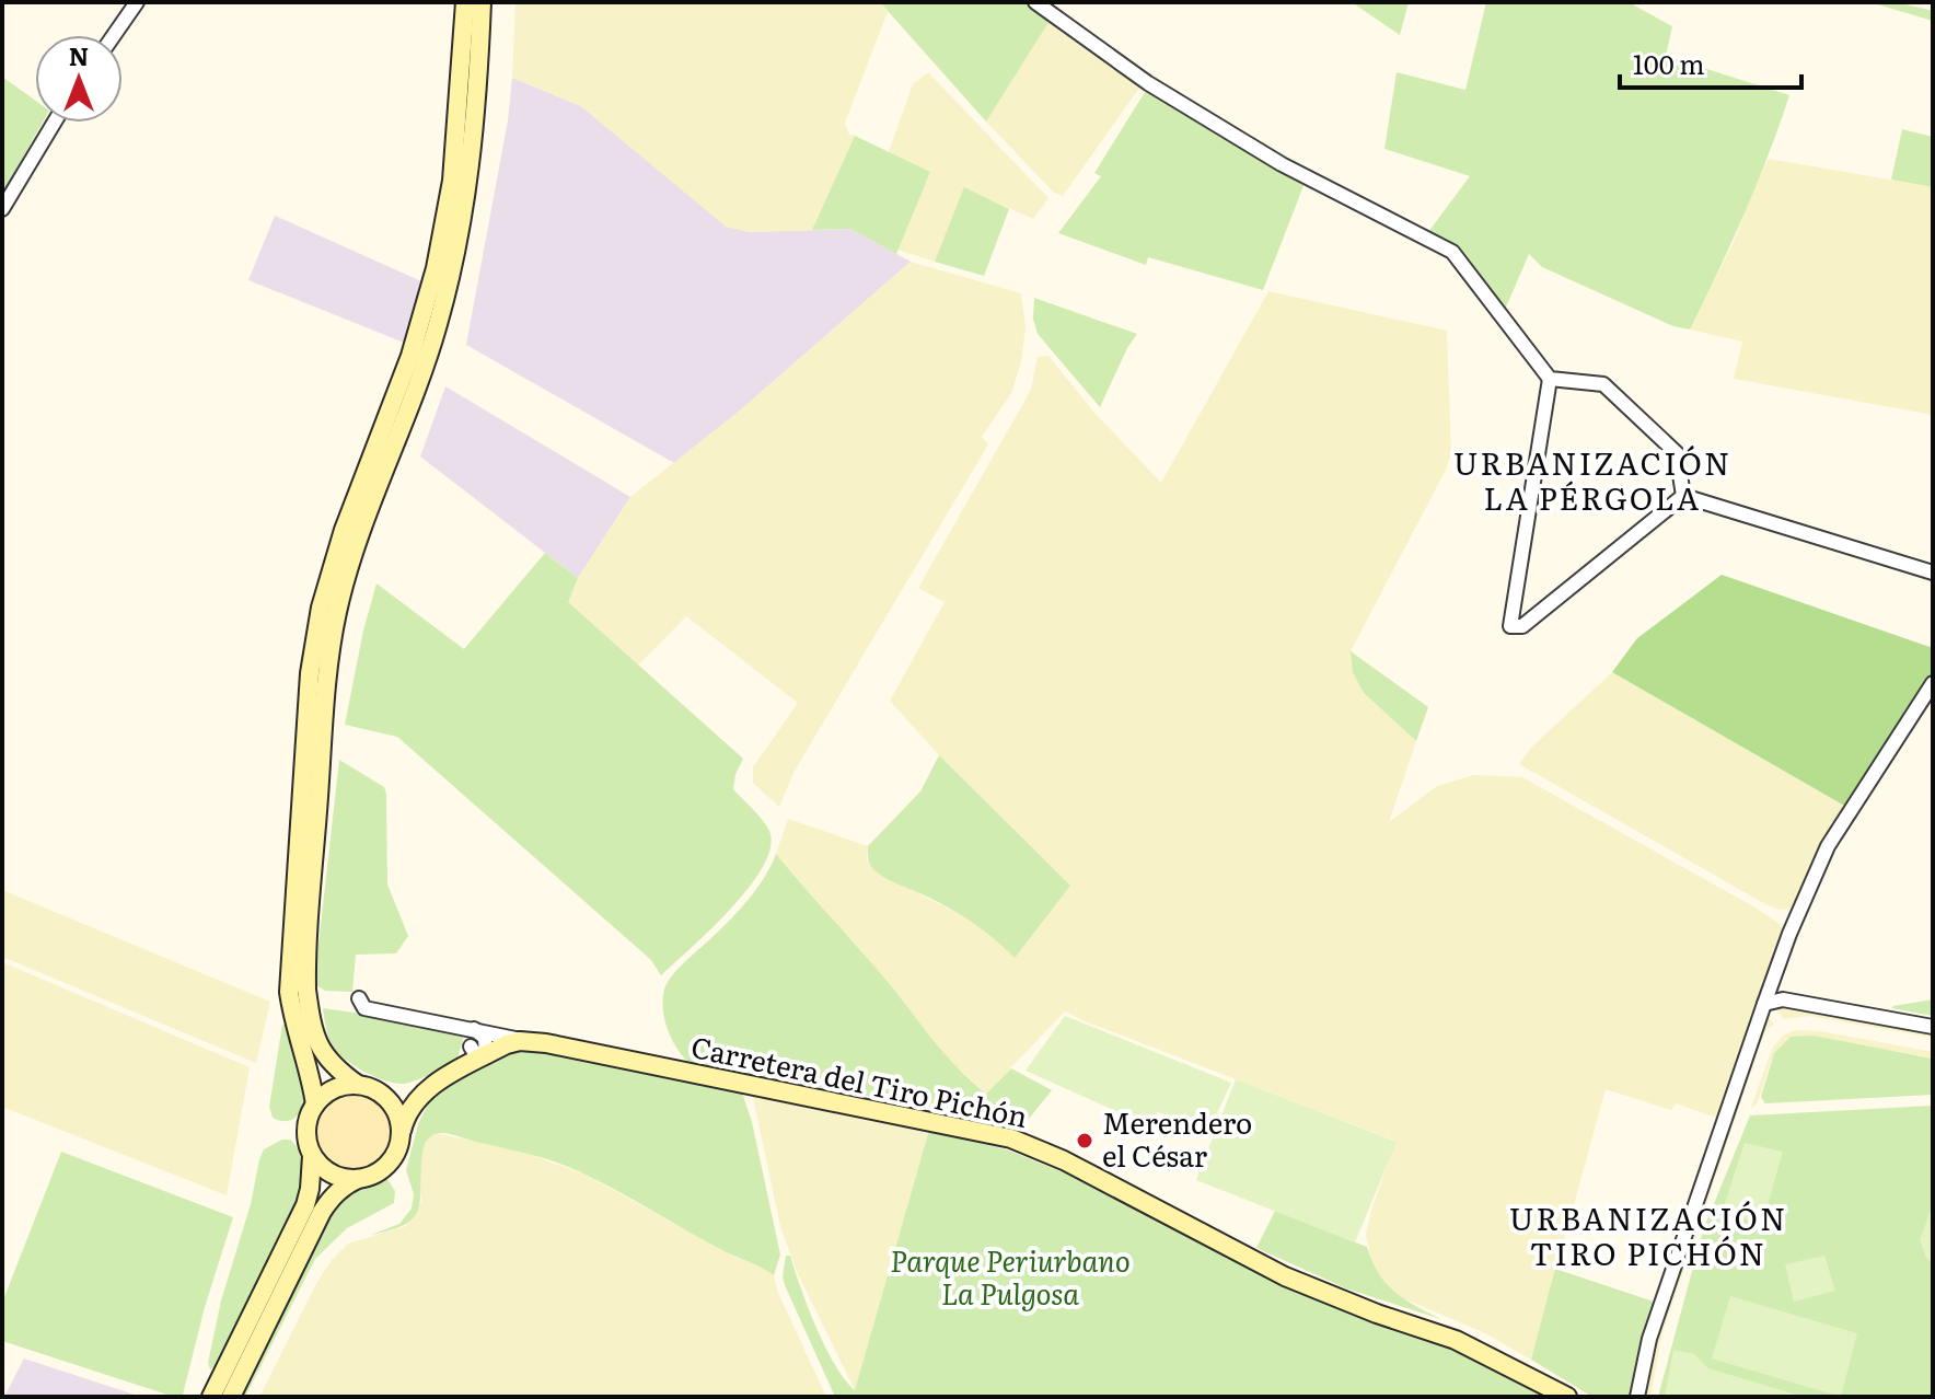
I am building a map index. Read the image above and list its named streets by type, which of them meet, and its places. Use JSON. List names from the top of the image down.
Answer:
{
  "streets": {
    "main road": ["Carretera del Tiro Pichón"]
  },
  "districts": ["URBANIZACIÓN LA PÉRGOLA", "URBANIZACIÓN TIRO PICHÓN"],
  "parks": ["Parque Periurbano La Pulgosa"],
  "places": ["Merendero el César"],
  "scale_bar": "100 m",
  "north": "top"
}
